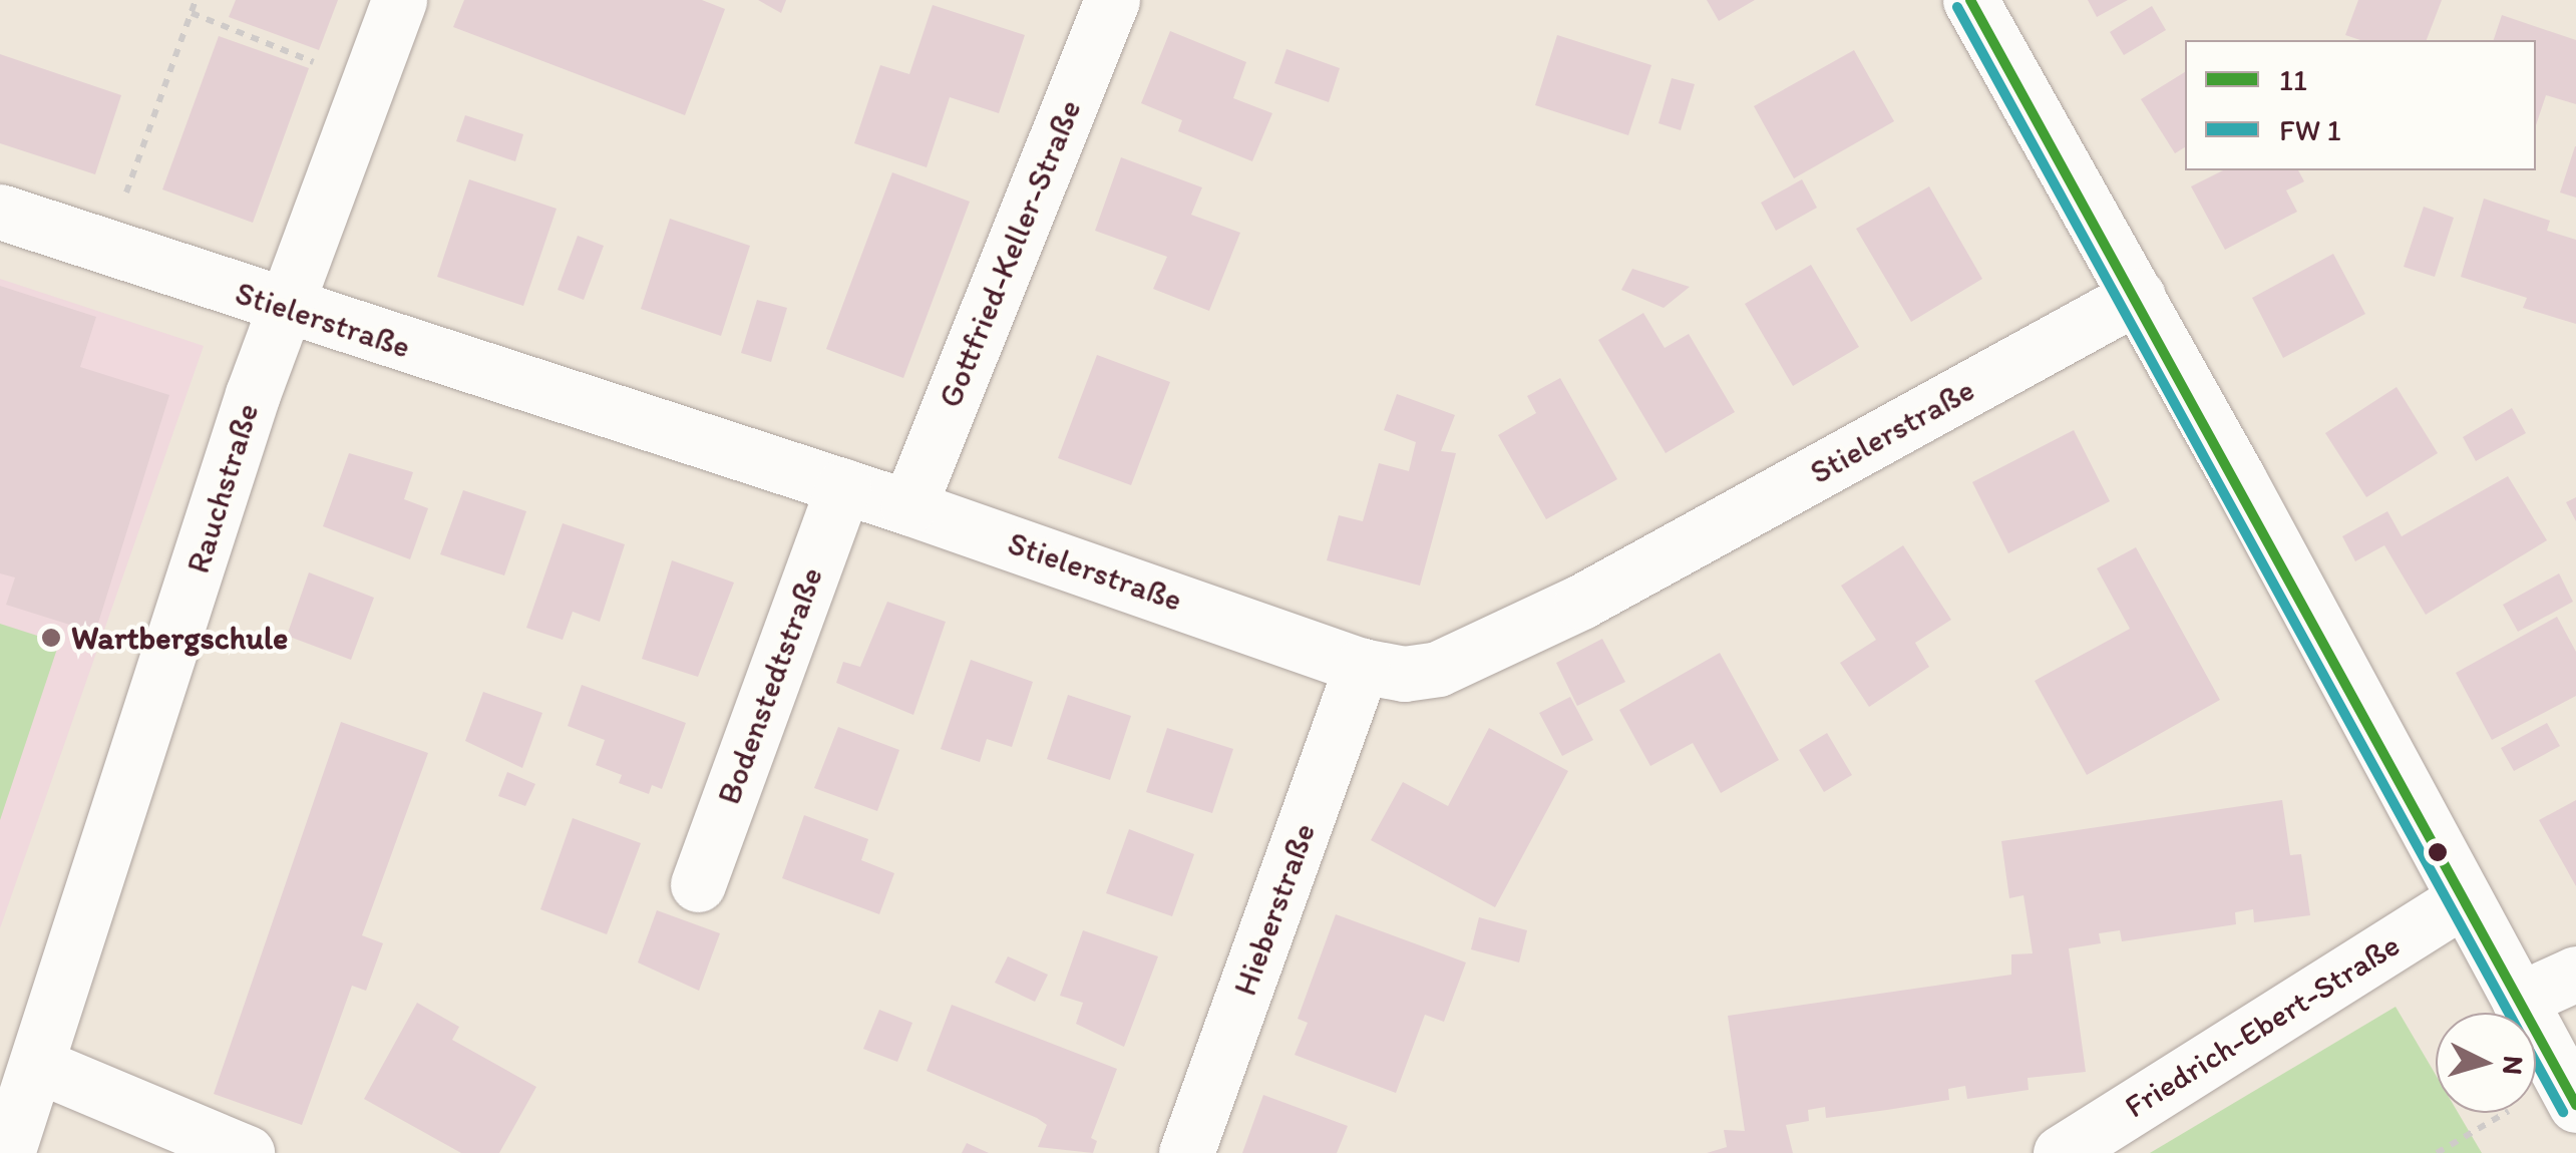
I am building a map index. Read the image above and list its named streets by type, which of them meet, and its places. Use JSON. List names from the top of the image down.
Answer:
{
  "streets": {
    "street": [
      "Gottfried-Keller-Straße",
      "Stielerstraße",
      "Rauchstraße",
      "Bodenstedtstraße",
      "Hieberstraße",
      "Friedrich-Ebert-Straße"
    ]
  },
  "crossings": [
    ["Gottfried-Keller-Straße", "Stielerstraße"],
    ["Stielerstraße", "Rauchstraße"],
    ["Stielerstraße", "Bodenstedtstraße"],
    ["Stielerstraße", "Hieberstraße"]
  ],
  "places": ["Wartbergschule"],
  "lines": ["transit line 11"],
  "legend": ["11", "FW 1"],
  "north": "right"
}
